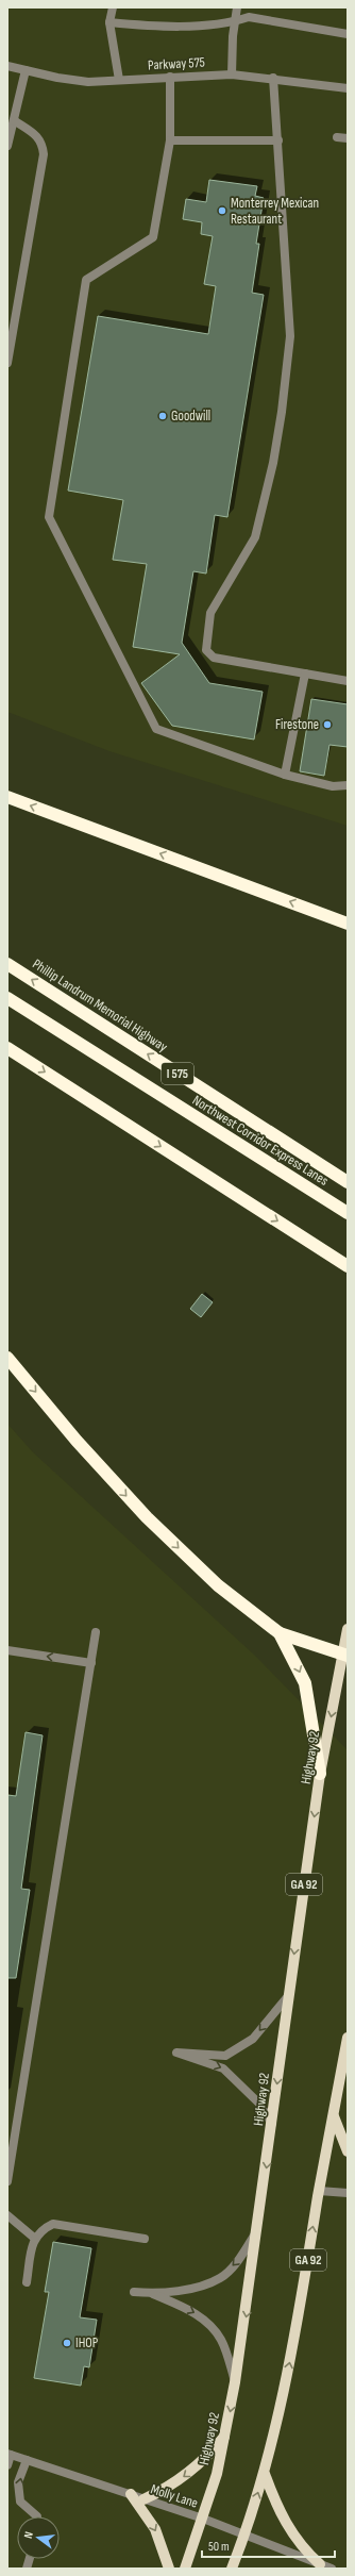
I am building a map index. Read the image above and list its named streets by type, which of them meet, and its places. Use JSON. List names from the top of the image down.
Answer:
{
  "streets": {
    "highway": ["Phillip Landrum Memorial Highway", "I 575", "Northwest Corridor Express Lanes"],
    "main road": ["Highway 92", "GA 92"],
    "street": ["Parkway 575", "Molly Lane"]
  },
  "crossings": [
    ["Highway 92", "Molly Lane"],
    ["GA 92", "Molly Lane"]
  ],
  "places": [
    "Monterrey Mexican Restaurant",
    "Goodwill",
    "Firestone",
    "IHOP"
  ],
  "scale_bar": "50 m",
  "north": "left"
}
